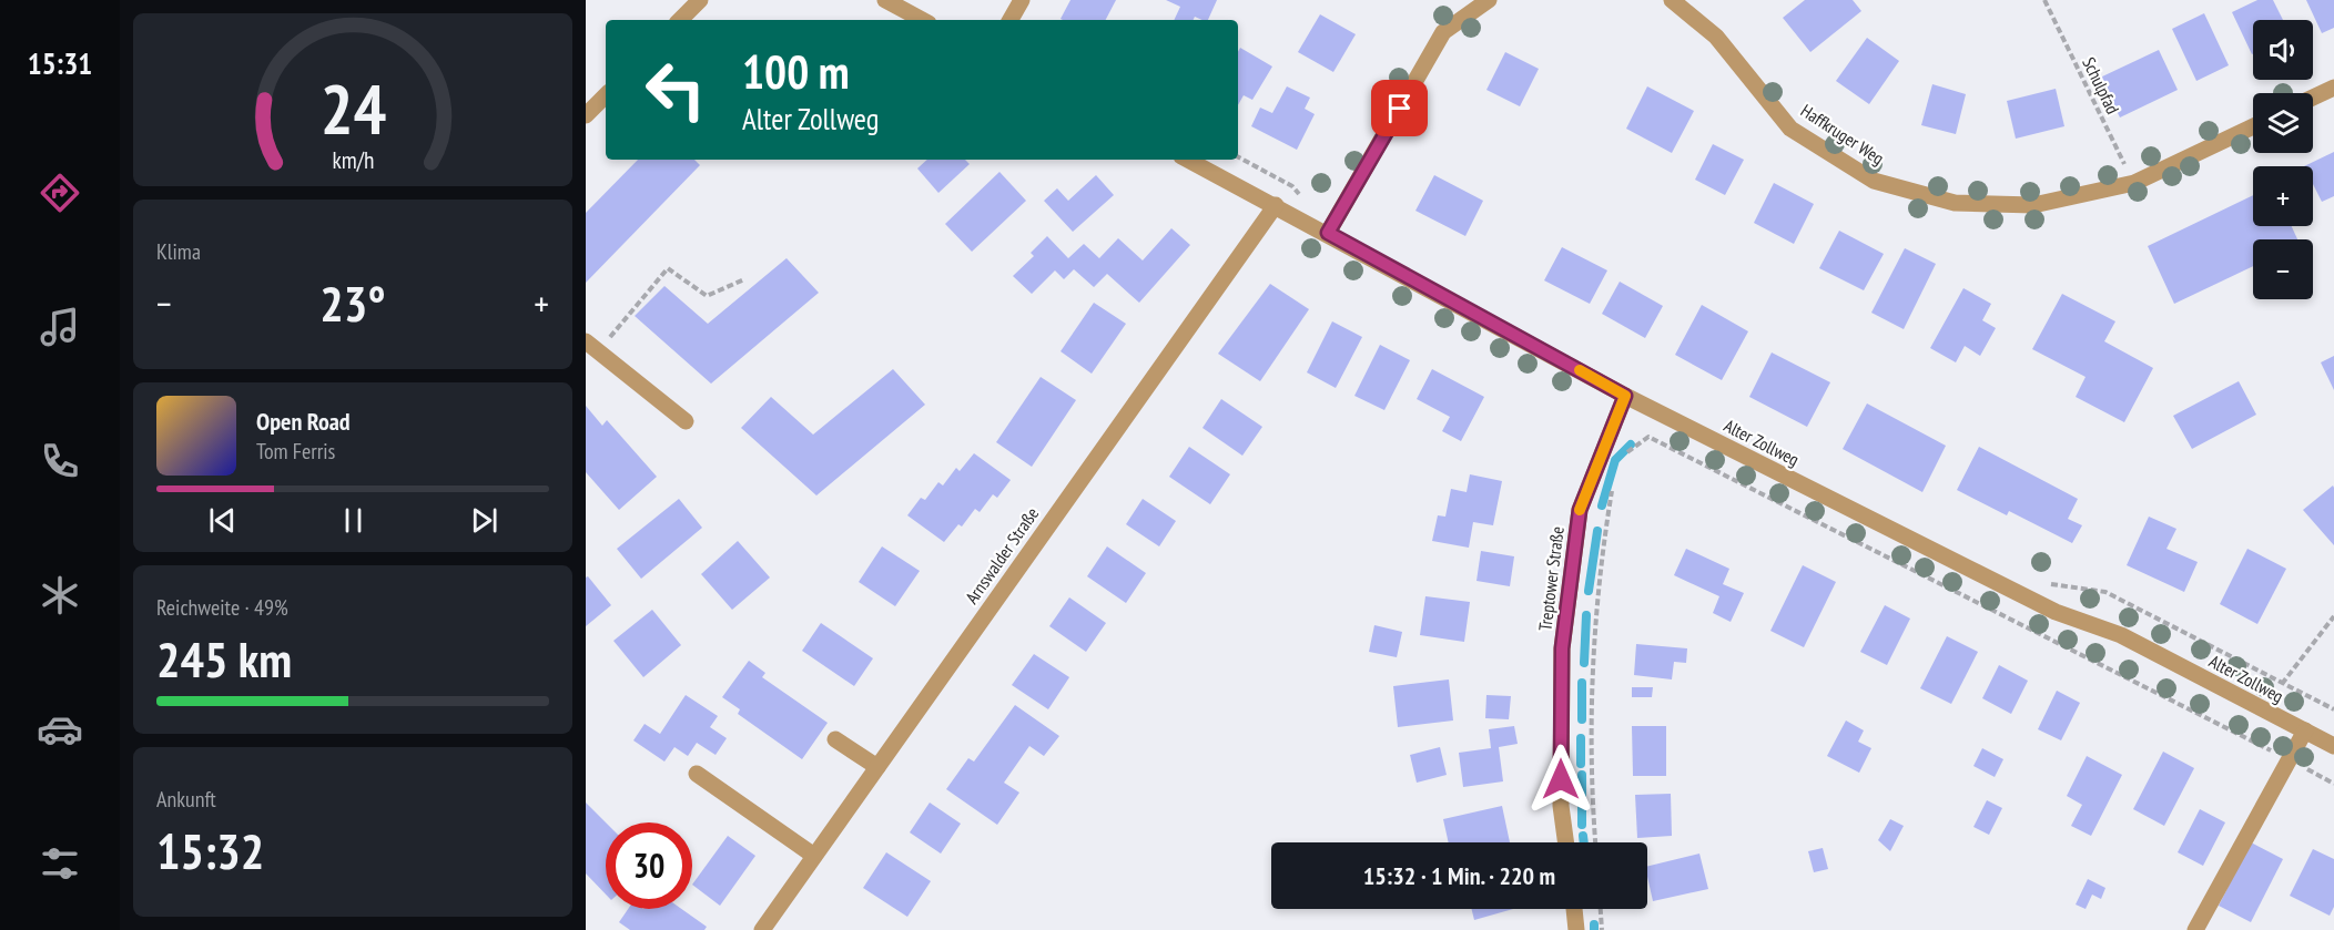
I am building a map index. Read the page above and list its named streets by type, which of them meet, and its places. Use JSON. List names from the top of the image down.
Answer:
{
  "streets": {
    "street": [
      "Haffkruger Weg",
      "Alter Zollweg",
      "Arnswalder Straße",
      "Treptower Straße"
    ],
    "path": ["Schulpfad"]
  },
  "crossings": [
    ["Schulpfad", "Haffkruger Weg"],
    ["Alter Zollweg", "Arnswalder Straße"],
    ["Alter Zollweg", "Treptower Straße"]
  ],
  "page": {
    "tabs": "15:31",
    "map_buttons": ["+", "−"],
    "turn": ["100 m", "Alter Zollweg"],
    "tile": [
      "Klima",
      ["Reichweite · 49%", "245 km"],
      ["Ankunft", "15:32"]
    ],
    "heat": ["−", "23°", "+"],
    "song": ["Open Road", "Tom Ferris"],
    "limit": "30",
    "trip": "15:32 · 1 Min. · 220 m",
    "gauge": ["24", "km/h"]
  }
}
